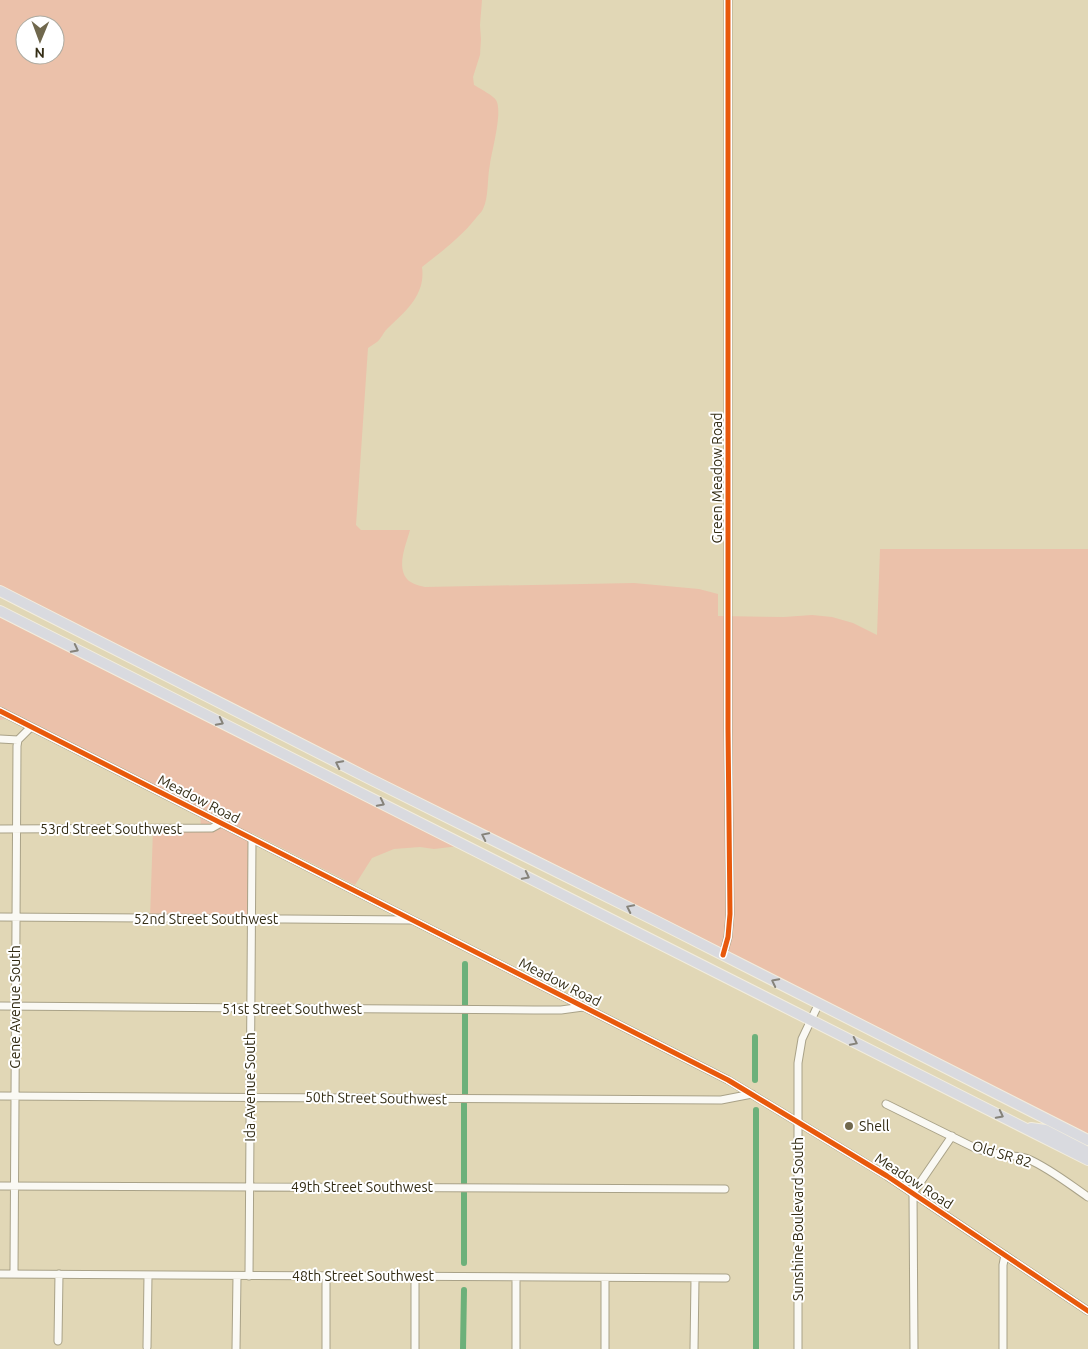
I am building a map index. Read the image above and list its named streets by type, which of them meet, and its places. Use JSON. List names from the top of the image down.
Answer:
{
  "streets": {
    "street": [
      "Green Meadow Road",
      "Meadow Road",
      "53rd Street Southwest",
      "52nd Street Southwest",
      "Gene Avenue South",
      "51st Street Southwest",
      "Ida Avenue South",
      "50th Street Southwest",
      "Old SR 82",
      "49th Street Southwest",
      "Sunshine Boulevard South",
      "48th Street Southwest"
    ]
  },
  "crossings": [
    ["Meadow Road", "53rd Street Southwest"],
    ["Meadow Road", "52nd Street Southwest"],
    ["Meadow Road", "51st Street Southwest"],
    ["Meadow Road", "Ida Avenue South"],
    ["Meadow Road", "50th Street Southwest"],
    ["Meadow Road", "Sunshine Boulevard South"],
    ["53rd Street Southwest", "Gene Avenue South"],
    ["52nd Street Southwest", "Gene Avenue South"],
    ["52nd Street Southwest", "Ida Avenue South"],
    ["Gene Avenue South", "51st Street Southwest"],
    ["Gene Avenue South", "50th Street Southwest"],
    ["Gene Avenue South", "49th Street Southwest"],
    ["Gene Avenue South", "48th Street Southwest"],
    ["51st Street Southwest", "Ida Avenue South"],
    ["Ida Avenue South", "50th Street Southwest"],
    ["Ida Avenue South", "49th Street Southwest"],
    ["Ida Avenue South", "48th Street Southwest"]
  ],
  "places": ["Shell"],
  "north": "bottom"
}
